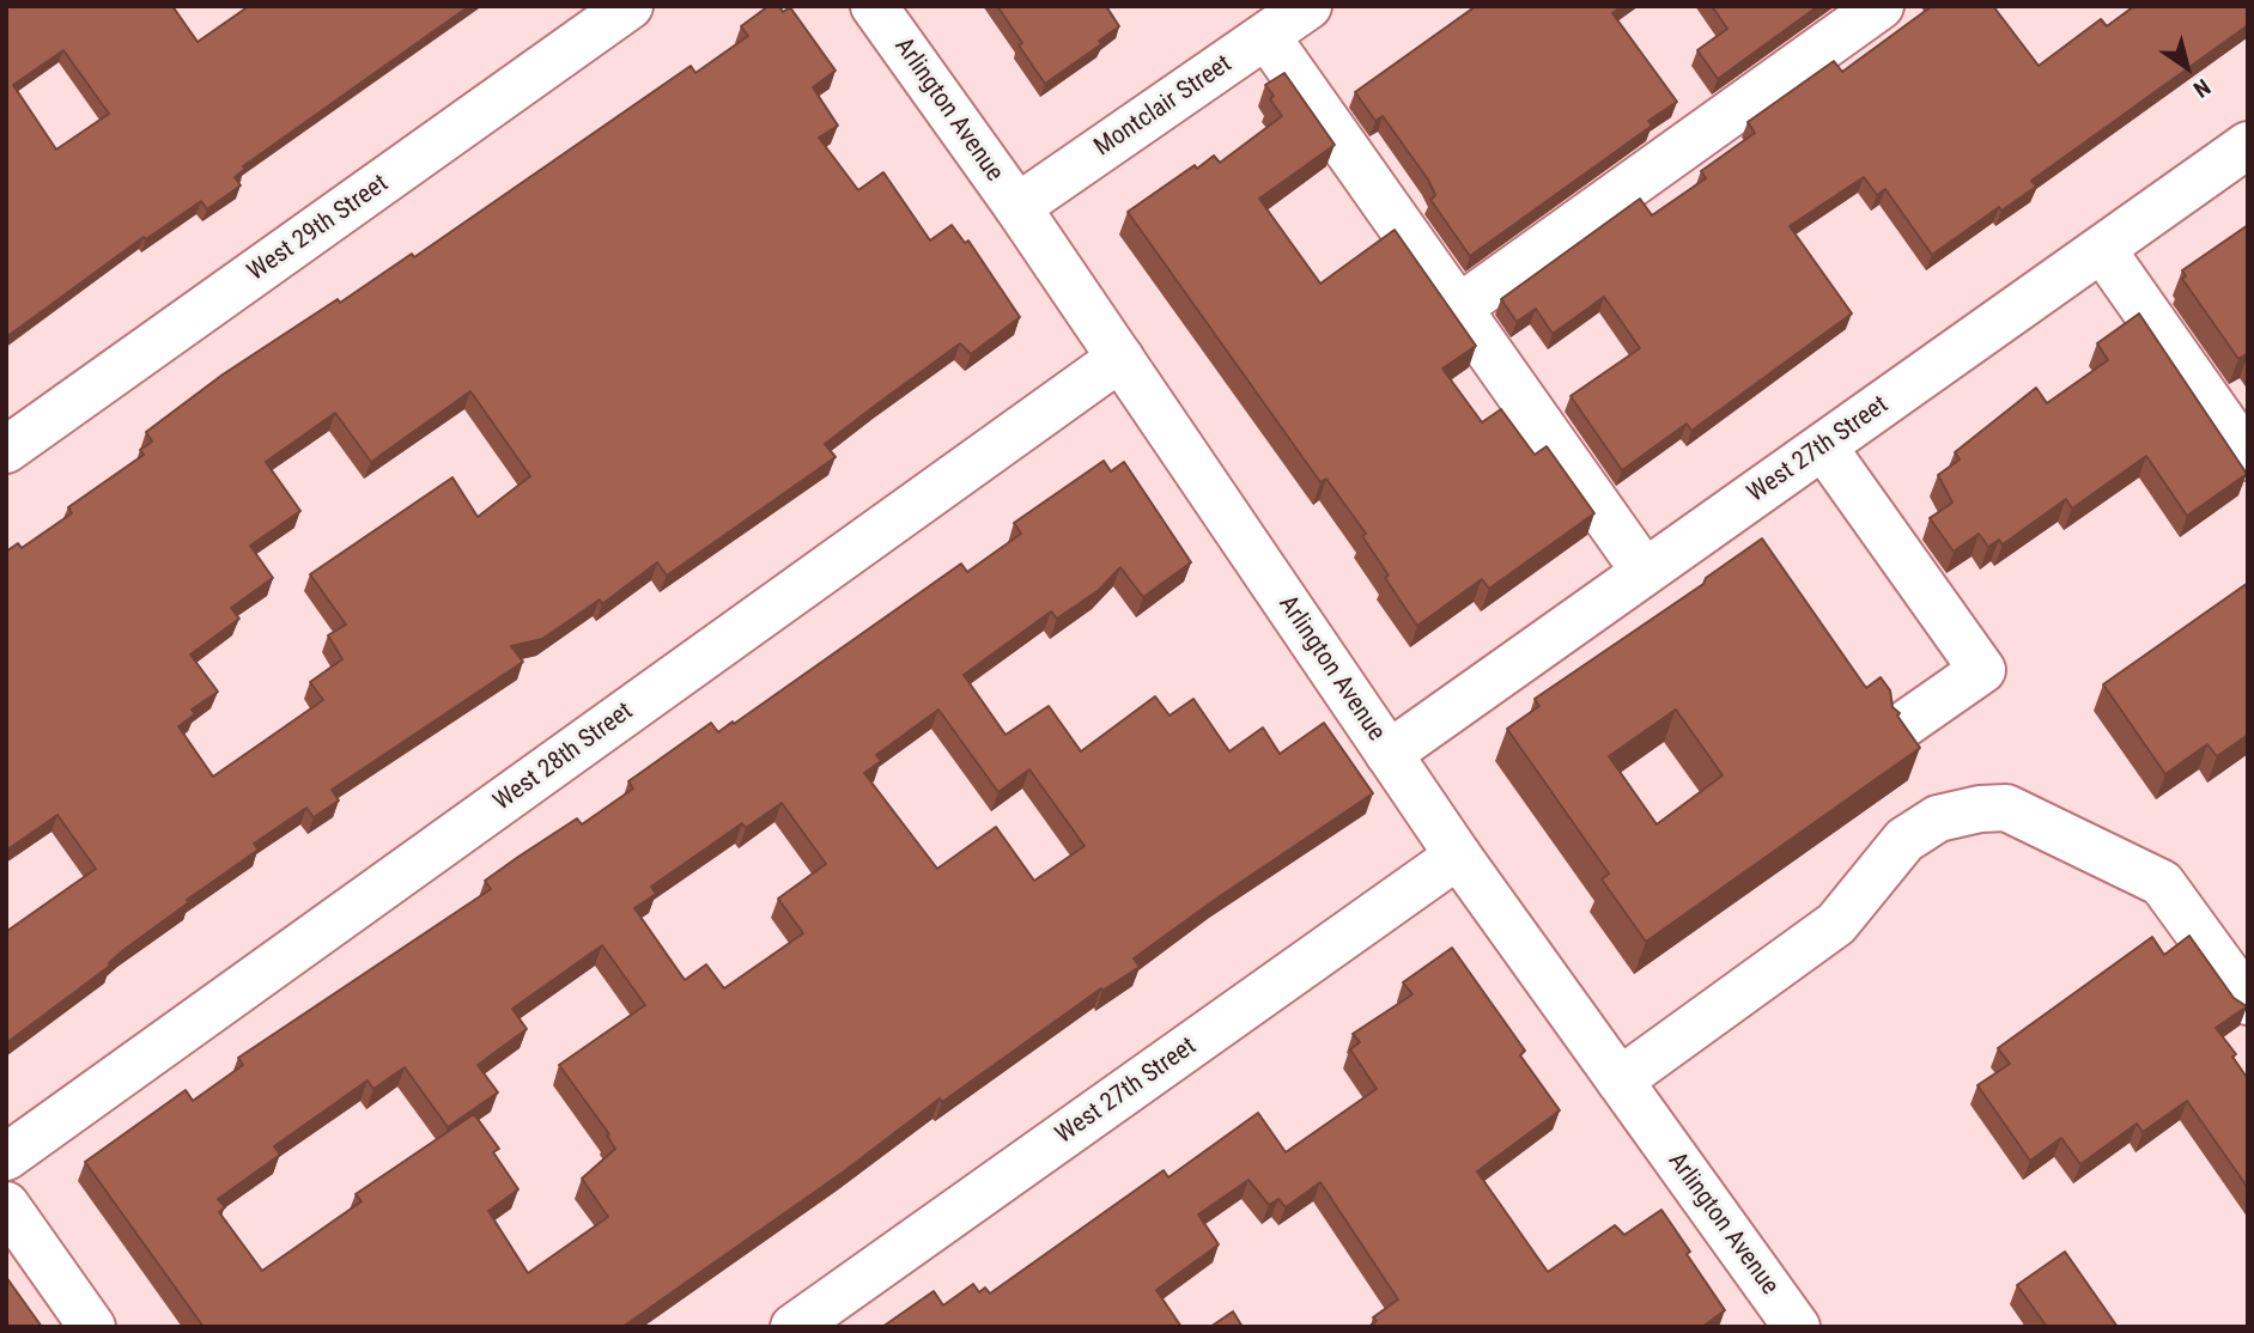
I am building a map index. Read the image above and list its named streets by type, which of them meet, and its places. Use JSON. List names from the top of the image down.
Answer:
{
  "streets": {
    "street": [
      "Montclair Street",
      "Arlington Avenue",
      "West 29th Street",
      "West 27th Street",
      "West 28th Street"
    ]
  },
  "crossings": [
    ["Montclair Street", "Arlington Avenue"],
    ["Arlington Avenue", "West 27th Street"],
    ["Arlington Avenue", "West 28th Street"]
  ],
  "north": "bottom right"
}
